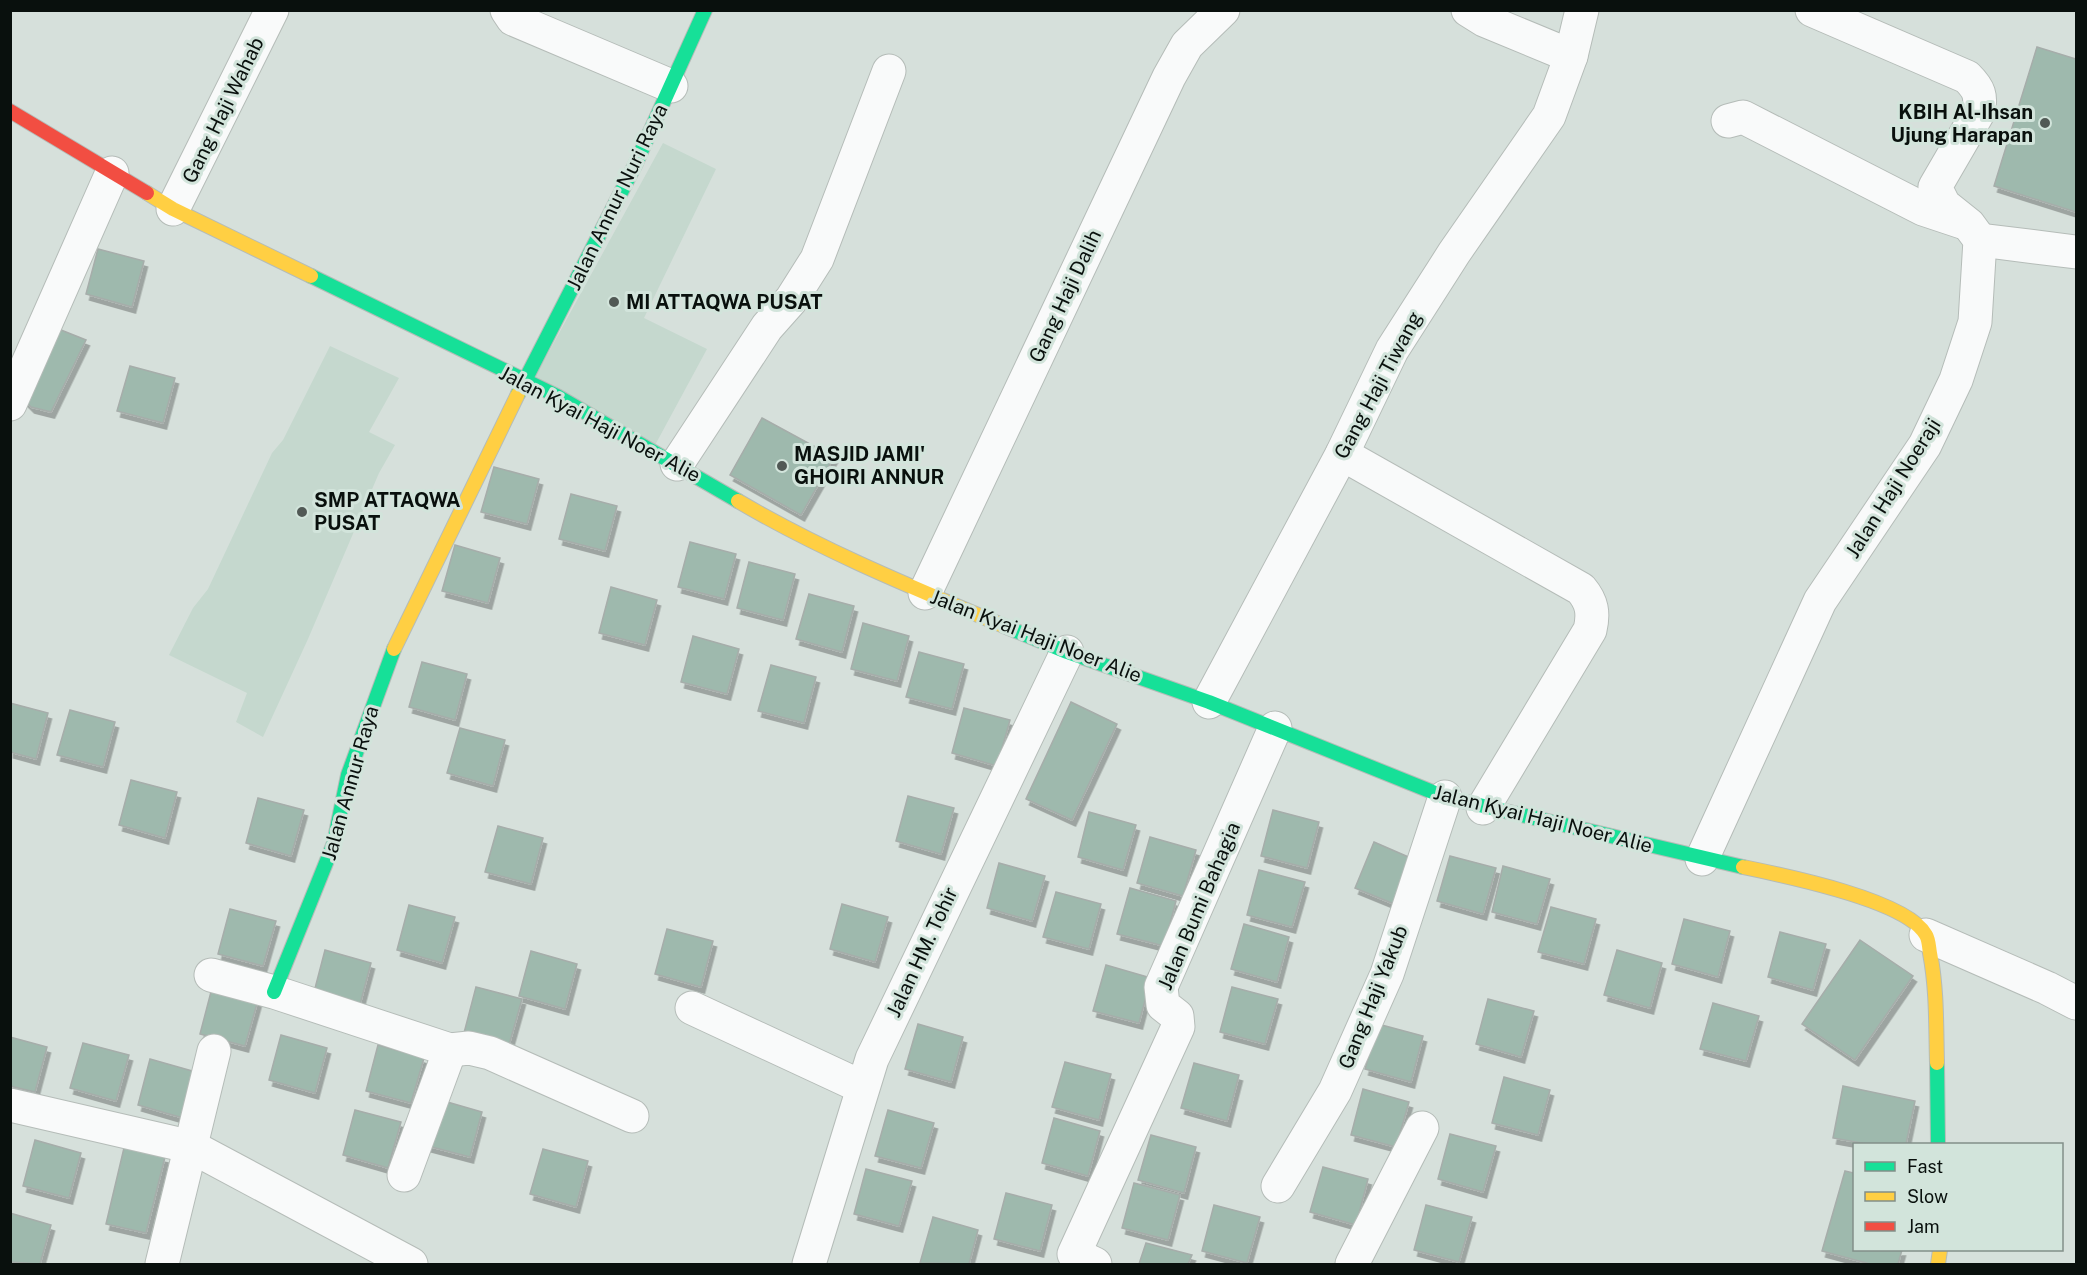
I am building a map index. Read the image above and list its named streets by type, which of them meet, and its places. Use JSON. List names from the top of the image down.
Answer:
{
  "streets": {
    "street": [
      "Gang Haji Wahab",
      "Jalan Annur Nuri Raya",
      "Gang Haji Dalih",
      "Gang Haji Tiwang",
      "Jalan Kyai Haji Noer Alie",
      "Jalan Haji Noeraji",
      "Jalan Annur Raya",
      "Jalan Bumi Bahagia",
      "Jalan HM. Tohir",
      "Gang Haji Yakub"
    ]
  },
  "crossings": [
    ["Gang Haji Wahab", "Jalan Kyai Haji Noer Alie"],
    ["Jalan Annur Nuri Raya", "Jalan Kyai Haji Noer Alie"],
    ["Jalan Annur Nuri Raya", "Jalan Annur Raya"],
    ["Gang Haji Dalih", "Jalan Kyai Haji Noer Alie"],
    ["Gang Haji Tiwang", "Jalan Kyai Haji Noer Alie"],
    ["Jalan Kyai Haji Noer Alie", "Jalan Haji Noeraji"],
    ["Jalan Kyai Haji Noer Alie", "Jalan Annur Raya"],
    ["Jalan Kyai Haji Noer Alie", "Jalan Bumi Bahagia"],
    ["Jalan Kyai Haji Noer Alie", "Jalan HM. Tohir"],
    ["Jalan Kyai Haji Noer Alie", "Gang Haji Yakub"]
  ],
  "places": [
    "KBIH Al-Ihsan Ujung Harapan",
    "MI ATTAQWA PUSAT",
    "MASJID JAMI' GHOIRI ANNUR",
    "SMP ATTAQWA PUSAT"
  ],
  "legend": ["Fast", "Slow", "Jam"]
}
